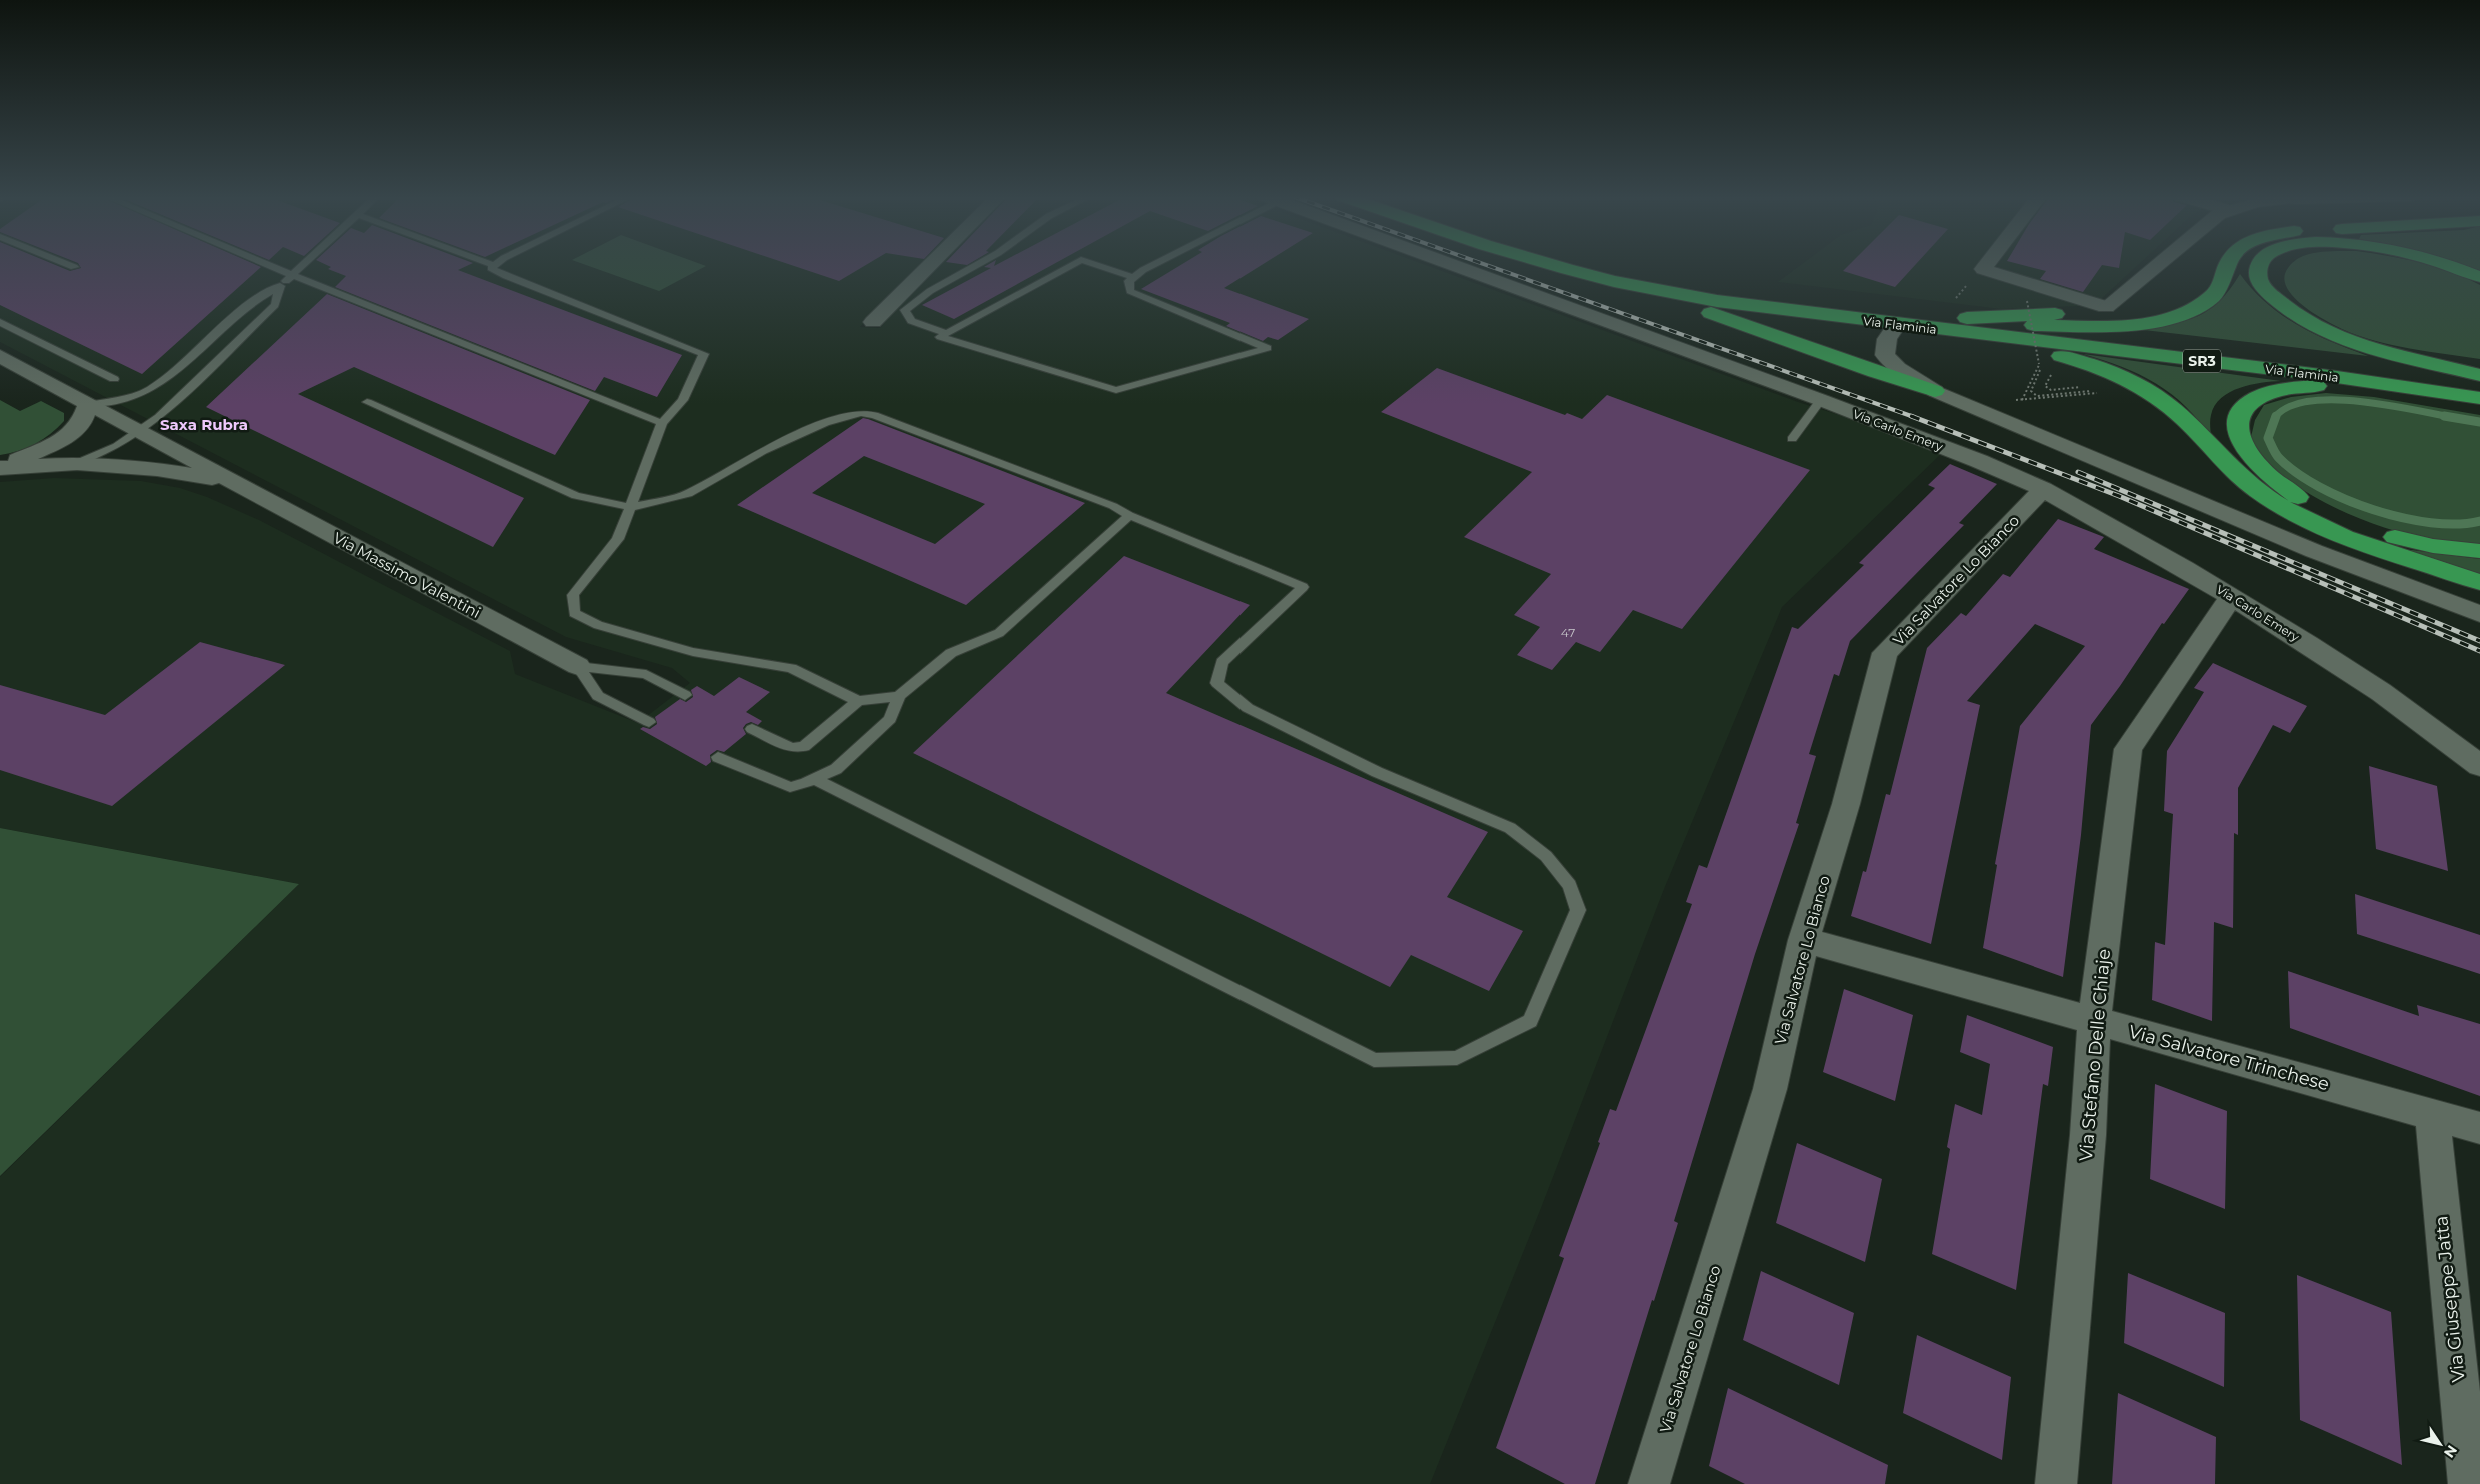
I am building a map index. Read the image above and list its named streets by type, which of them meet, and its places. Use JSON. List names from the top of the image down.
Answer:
{
  "streets": {
    "highway": ["Via Flaminia", "SR3"],
    "street": [
      "Via Carlo Emery",
      "Via Massimo Valentini",
      "Via Salvatore Lo Bianco",
      "Via Stefano Delle Chiaje",
      "Via Salvatore Trinchese",
      "Via Giuseppe Jatta"
    ]
  },
  "crossings": [
    ["Via Carlo Emery", "Via Salvatore Lo Bianco"],
    ["Via Carlo Emery", "Via Stefano Delle Chiaje"],
    ["Via Salvatore Lo Bianco", "Via Salvatore Trinchese"],
    ["Via Stefano Delle Chiaje", "Via Salvatore Trinchese"],
    ["Via Salvatore Trinchese", "Via Giuseppe Jatta"]
  ],
  "districts": ["Saxa Rubra"],
  "house_numbers": ["47"],
  "north": "bottom right"
}
